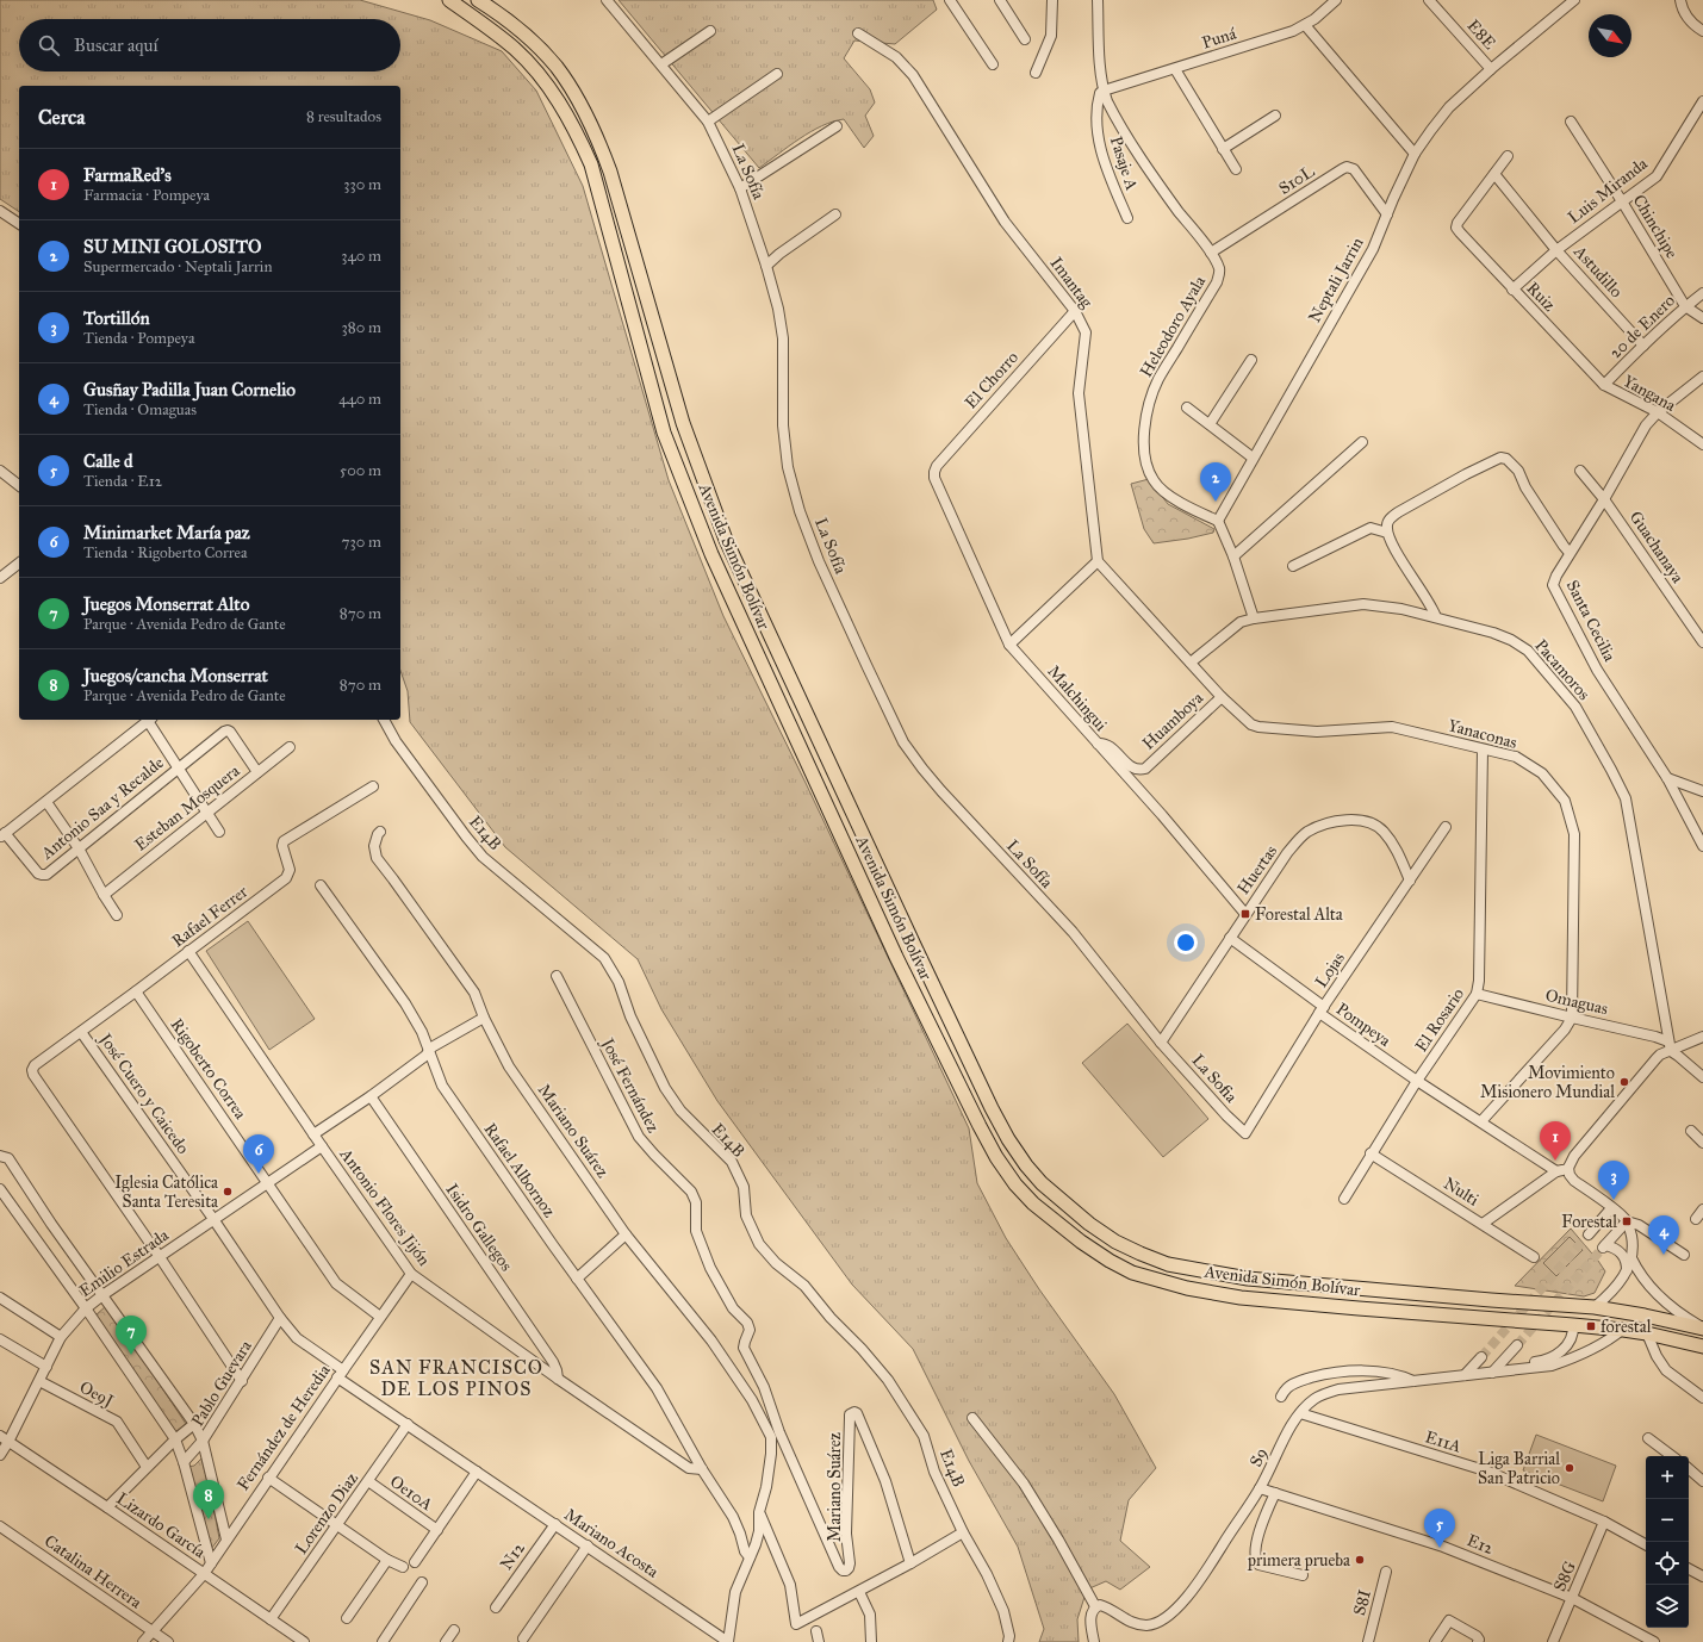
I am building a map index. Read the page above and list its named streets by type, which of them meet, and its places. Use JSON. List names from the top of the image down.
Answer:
{
  "streets": {
    "highway": ["Avenida Simón Bolívar"],
    "street": [
      "E8E",
      "Puná",
      "Pasaje A",
      "La Sofía",
      "S10L",
      "Luis Miranda",
      "Chinchipe",
      "Astudillo",
      "Neptali Jarrin",
      "Imantag",
      "Ruiz",
      "Heleodoro Ayala",
      "20 de Enero",
      "El Chorro",
      "Yangana",
      "Guachanaya",
      "Santa Cecilia",
      "Pacamoros",
      "Malchingui",
      "Huamboya",
      "Yanaconas",
      "Antonio Saa y Recalde",
      "Esteban Mosquera",
      "E14B",
      "Huertas",
      "Rafael Ferrer",
      "Lojas",
      "Omaguas",
      "El Rosario",
      "Pompeya",
      "Rigoberto Correa",
      "La Sofia",
      "José Fernández",
      "José Cuero y Caicedo",
      "Mariano Suárez",
      "Rafael Albornoz",
      "Nulti",
      "Antonio Flores Jijón",
      "Isidro Gallegos",
      "Emilio Estrada",
      "Pablo Guevara",
      "Oe9J",
      "Fernández de Heredia",
      "E11A",
      "S9",
      "Oe10A",
      "Lorenzo Diaz",
      "Lizardo García",
      "Mariano Acosta",
      "E12",
      "N12",
      "Catalina Herrera",
      "S8G",
      "S8I"
    ]
  },
  "crossings": [
    ["E8E", "Neptali Jarrin"],
    ["Puná", "Pasaje A"],
    ["Puná", "Heleodoro Ayala"],
    ["Pasaje A", "Heleodoro Ayala"],
    ["La Sofía", "Huertas"],
    ["La Sofía", "La Sofia"],
    ["S10L", "Neptali Jarrin"],
    ["S10L", "Heleodoro Ayala"],
    ["Luis Miranda", "Chinchipe"],
    ["Luis Miranda", "Astudillo"],
    ["Luis Miranda", "Ruiz"],
    ["Chinchipe", "20 de Enero"],
    ["Astudillo", "Ruiz"],
    ["Astudillo", "20 de Enero"],
    ["Neptali Jarrin", "Heleodoro Ayala"],
    ["Imantag", "El Chorro"],
    ["Ruiz", "20 de Enero"],
    ["Ruiz", "Yangana"],
    ["20 de Enero", "Yangana"],
    ["El Chorro", "Malchingui"],
    ["Yangana", "Santa Cecilia"],
    ["Guachanaya", "Santa Cecilia"],
    ["Avenida Simón Bolívar", "S9"],
    ["Pacamoros", "Yanaconas"],
    ["Pacamoros", "Omaguas"],
    ["Malchingui", "Huamboya"],
    ["Malchingui", "Huertas"],
    ["Huamboya", "Yanaconas"],
    ["Yanaconas", "Omaguas"],
    ["Yanaconas", "El Rosario"],
    ["Antonio Saa y Recalde", "Esteban Mosquera"],
    ["Huertas", "Lojas"],
    ["Huertas", "Pompeya"],
    ["Huertas", "La Sofia"],
    ["Rafael Ferrer", "Rigoberto Correa"],
    ["Rafael Ferrer", "José Cuero y Caicedo"],
    ["Rafael Ferrer", "Antonio Flores Jijón"],
    ["Rafael Ferrer", "Emilio Estrada"],
    ["Lojas", "Pompeya"],
    ["Lojas", "La Sofia"],
    ["Omaguas", "El Rosario"],
    ["El Rosario", "Pompeya"],
    ["El Rosario", "Nulti"],
    ["Rigoberto Correa", "Emilio Estrada"],
    ["Rigoberto Correa", "Fernández de Heredia"],
    ["José Fernández", "Mariano Suárez"],
    ["José Fernández", "Mariano Acosta"],
    ["José Cuero y Caicedo", "Emilio Estrada"],
    ["José Cuero y Caicedo", "Pablo Guevara"],
    ["José Cuero y Caicedo", "Fernández de Heredia"],
    ["José Cuero y Caicedo", "Mariano Acosta"],
    ["Rafael Albornoz", "Antonio Flores Jijón"],
    ["Antonio Flores Jijón", "Isidro Gallegos"],
    ["Antonio Flores Jijón", "Emilio Estrada"],
    ["Antonio Flores Jijón", "Fernández de Heredia"],
    ["Emilio Estrada", "Oe9J"],
    ["Emilio Estrada", "Lizardo García"],
    ["Pablo Guevara", "Oe9J"],
    ["Pablo Guevara", "Lizardo García"],
    ["Fernández de Heredia", "Lizardo García"],
    ["Fernández de Heredia", "Mariano Acosta"],
    ["Fernández de Heredia", "Catalina Herrera"],
    ["E11A", "S9"],
    ["E11A", "S8G"],
    ["S9", "E12"],
    ["Oe10A", "Lorenzo Diaz"],
    ["Lorenzo Diaz", "Lizardo García"],
    ["Lorenzo Diaz", "Mariano Acosta"],
    ["Mariano Acosta", "N12"],
    ["E12", "S8G"]
  ],
  "districts": ["SAN FRANCISCO DE LOS PINOS"],
  "places": {
    "transit": ["Forestal Alta", "Forestal", "forestal"],
    "other": [
      "Movimiento Misionero Mundial",
      "Iglesia Católica Santa Teresita",
      "Liga Barrial San Patricio",
      "primera prueba"
    ]
  },
  "north": "bottom right",
  "page": {
    "search": "Buscar aquí",
    "heading": ["Cerca", "8 resultados"],
    "list": [
      {
        "mark": "1",
        "name": "FarmaRed's",
        "note": "Farmacia · Pompeya",
        "value": "330 m"
      },
      {
        "mark": "2",
        "name": "SU MINI GOLOSITO",
        "note": "Supermercado · Neptali Jarrin",
        "value": "340 m"
      },
      {
        "mark": "3",
        "name": "Tortillón",
        "note": "Tienda · Pompeya",
        "value": "380 m"
      },
      {
        "mark": "4",
        "name": "Gusñay Padilla Juan Cornelio",
        "note": "Tienda · Omaguas",
        "value": "440 m"
      },
      {
        "mark": "5",
        "name": "Calle d",
        "note": "Tienda · E12",
        "value": "500 m"
      },
      {
        "mark": "6",
        "name": "Minimarket María paz",
        "note": "Tienda · Rigoberto Correa",
        "value": "730 m"
      },
      {
        "mark": "7",
        "name": "Juegos Monserrat Alto",
        "note": "Parque · Avenida Pedro de Gante",
        "value": "870 m"
      },
      {
        "mark": "8",
        "name": "Juegos/cancha Monserrat",
        "note": "Parque · Avenida Pedro de Gante",
        "value": "870 m"
      }
    ],
    "pins": [
      "2",
      "1",
      "6",
      "3",
      "4",
      "7",
      "8",
      "5"
    ],
    "map_buttons": ["+", "−"]
  }
}
